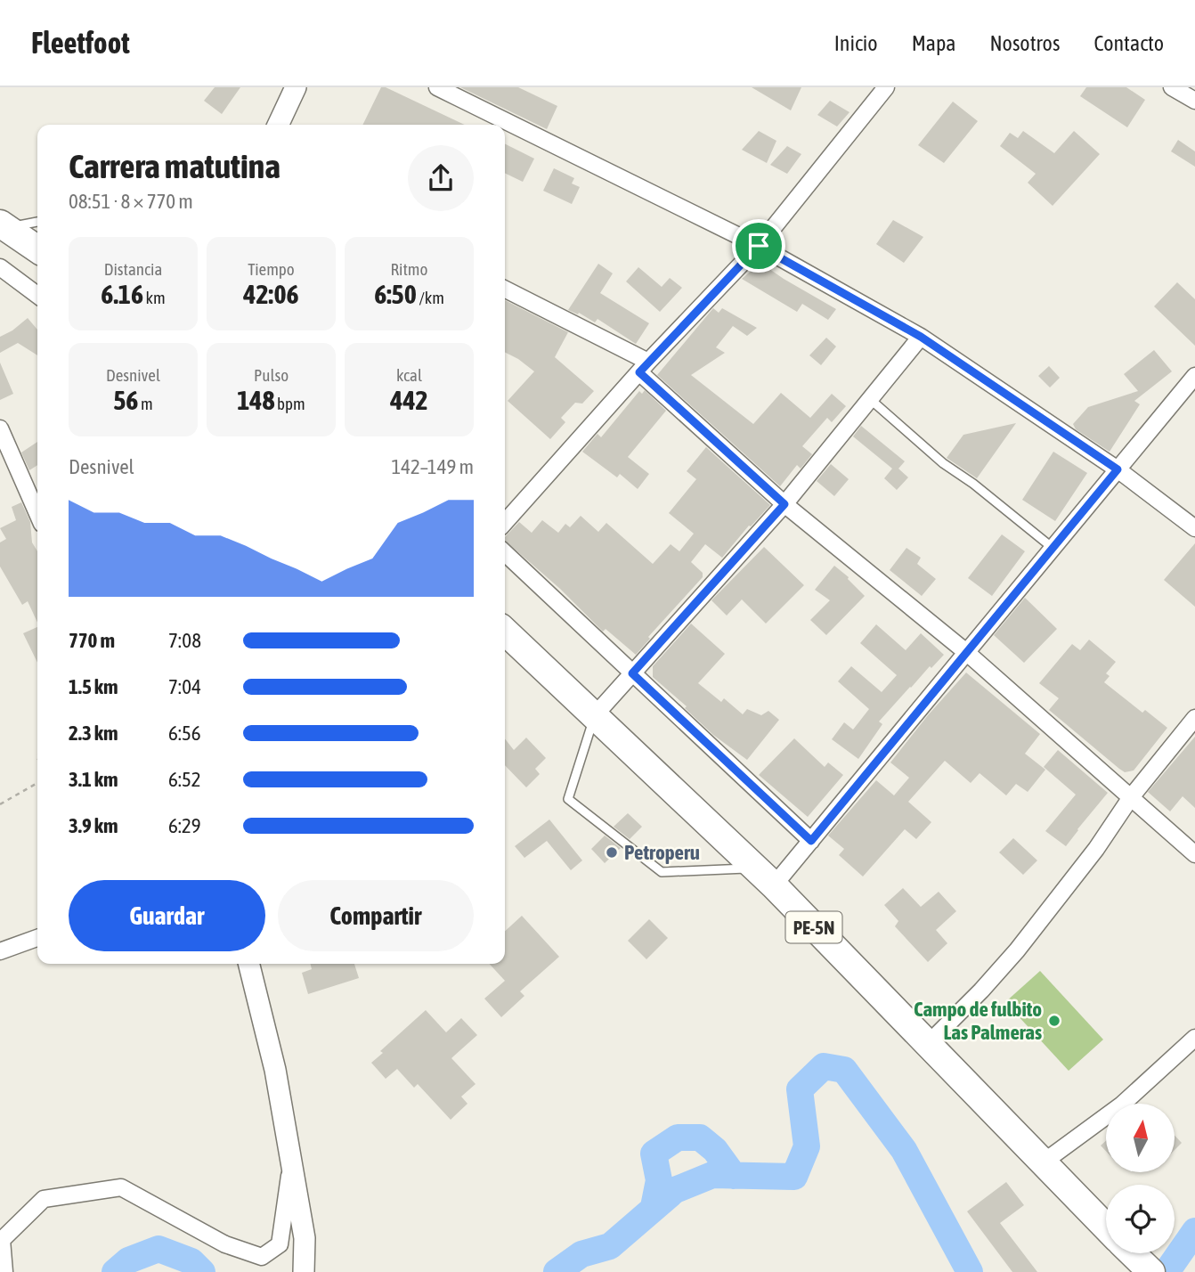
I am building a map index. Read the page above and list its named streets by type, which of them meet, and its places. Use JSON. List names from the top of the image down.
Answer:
{
  "streets": {
    "highway": ["PE-5N"]
  },
  "places": ["Petroperu", "Campo de fulbito Las Palmeras"],
  "north": "top",
  "page": {
    "header": "Fleetfoot",
    "nav": [
      "Inicio",
      "Mapa",
      "Nosotros",
      "Contacto"
    ],
    "heading": ["Carrera matutina", "08:51 · 8 × 770 m"],
    "stats": [
      ["Distancia", "6.16 km"],
      ["Tiempo", "42:06"],
      ["Ritmo", "6:50 /km"],
      ["Desnivel", "56 m"],
      ["Pulso", "148 bpm"],
      ["kcal", "442"]
    ],
    "chart": ["Desnivel", "142–149 m"],
    "list": [
      {
        "name": "770 m",
        "note": "7:08"
      },
      {
        "name": "1.5 km",
        "note": "7:04"
      },
      {
        "name": "2.3 km",
        "note": "6:56"
      },
      {
        "name": "3.1 km",
        "note": "6:52"
      },
      {
        "name": "3.9 km",
        "note": "6:29"
      }
    ],
    "buttons": ["Guardar", "Compartir"]
  }
}
